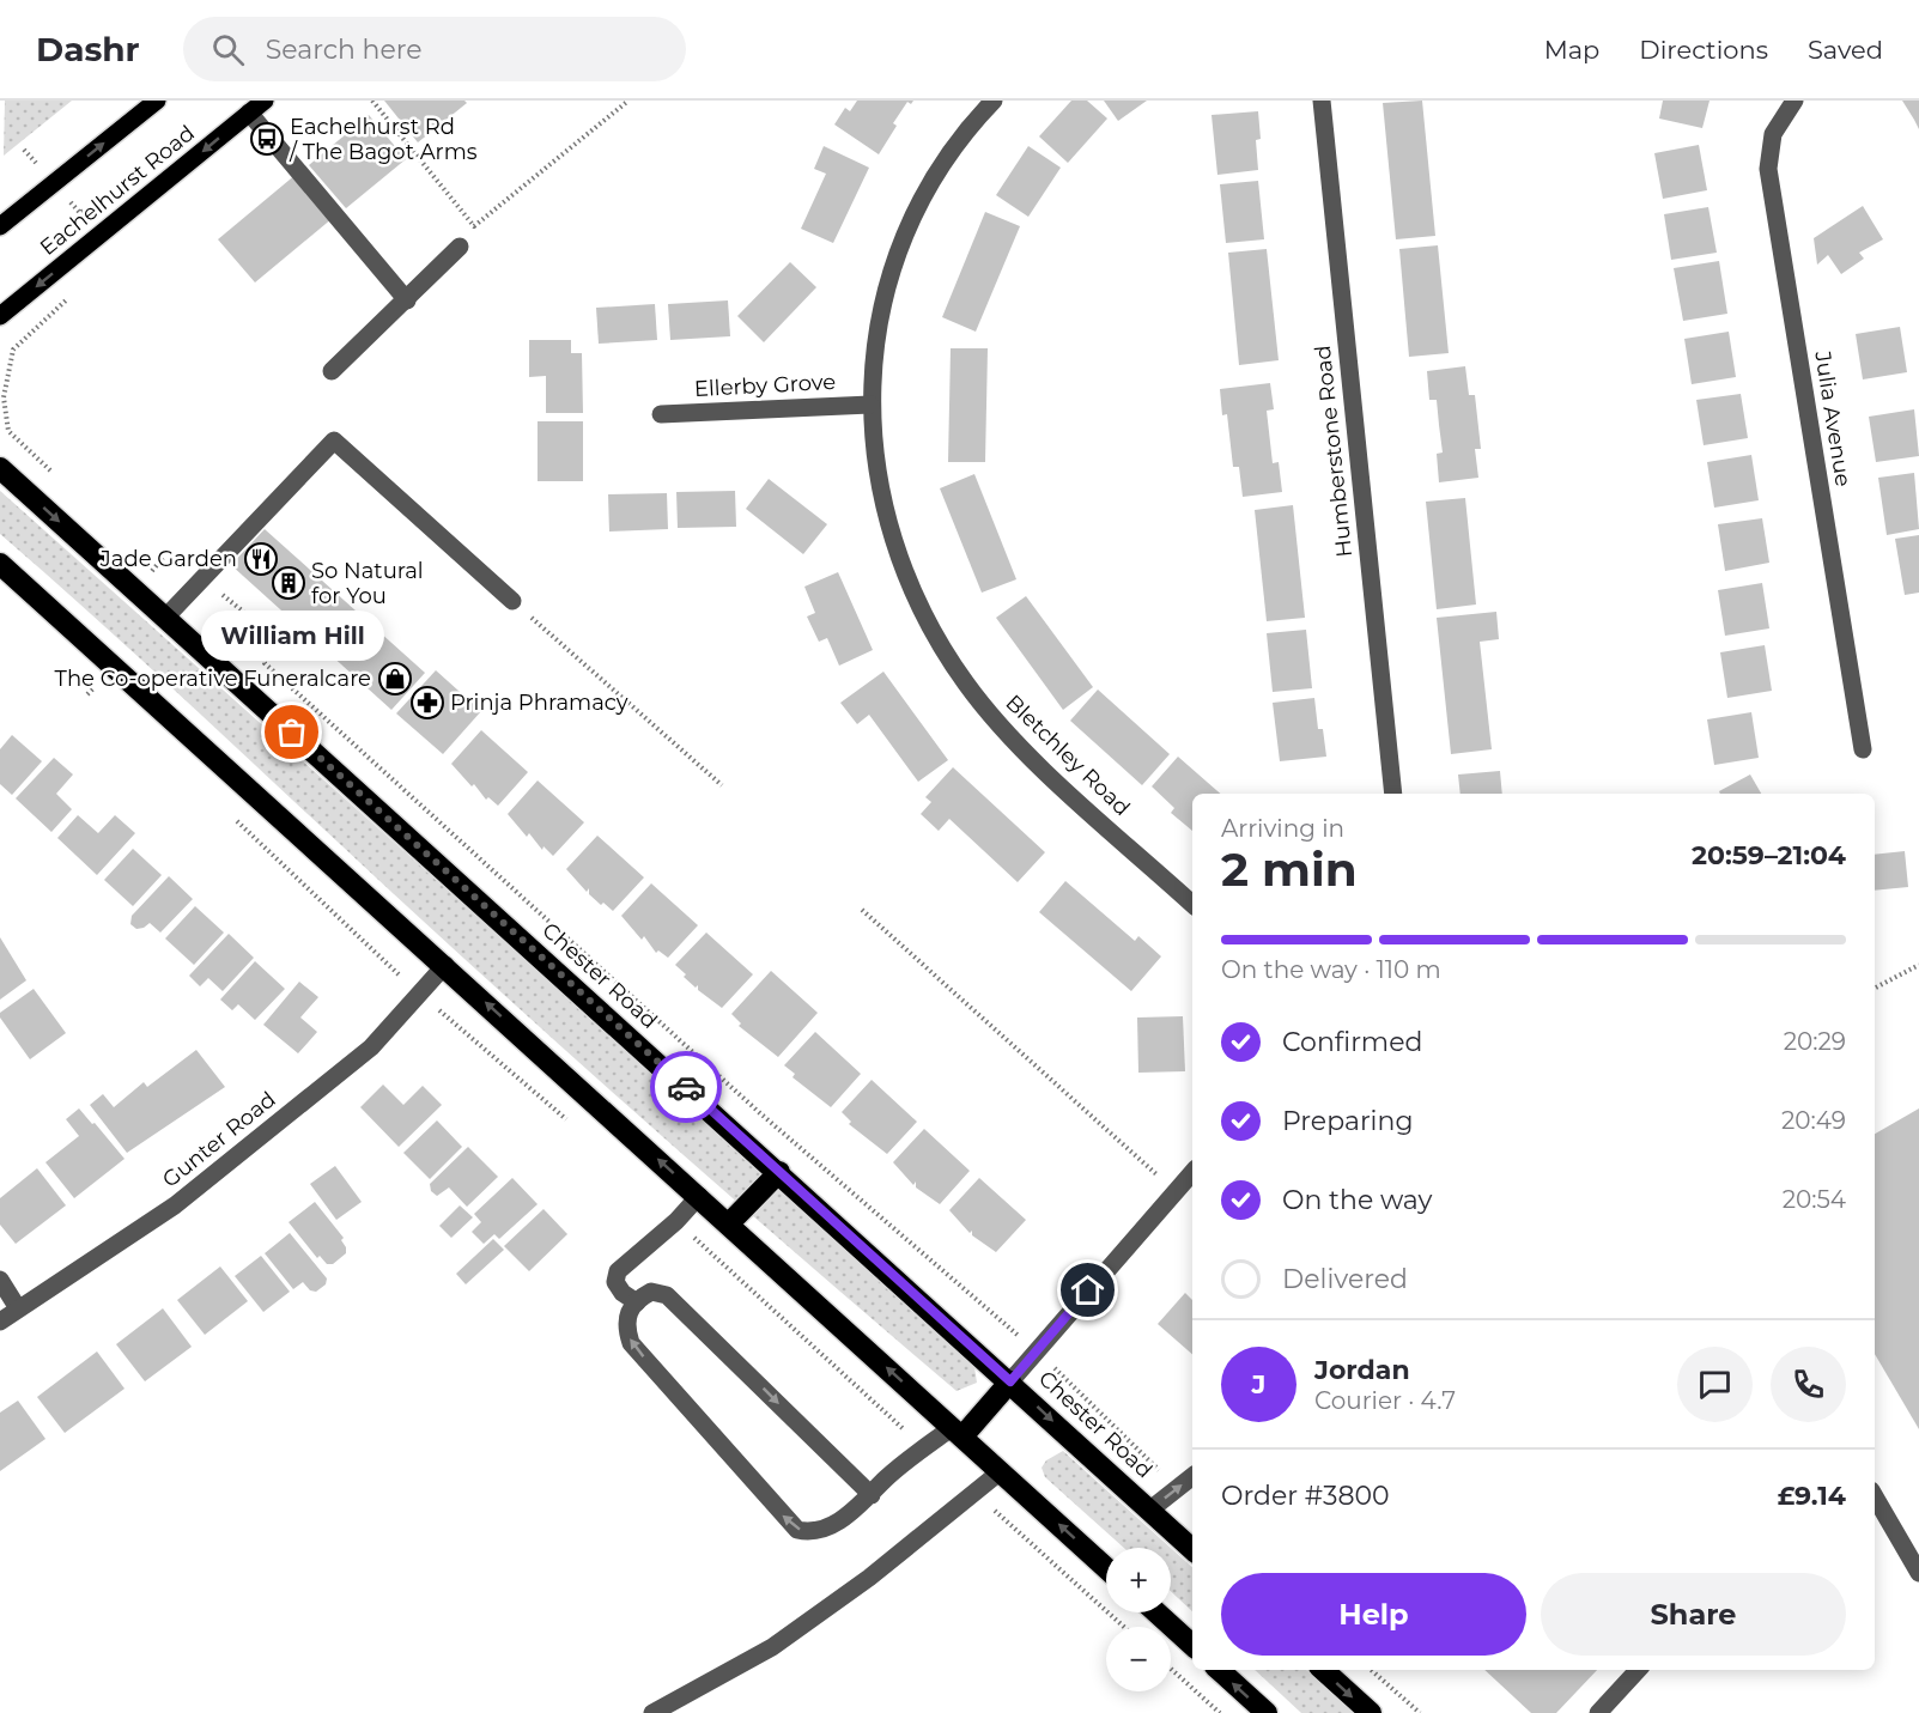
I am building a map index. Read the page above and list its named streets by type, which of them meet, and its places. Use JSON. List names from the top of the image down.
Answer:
{
  "streets": {
    "highway": ["Chester Road"],
    "main road": ["Eachelhurst Road"],
    "street": [
      "Ellerby Grove",
      "Julia Avenue",
      "Humberstone Road",
      "Bletchley Road",
      "Gunter Road"
    ]
  },
  "crossings": [
    ["Ellerby Grove", "Bletchley Road"]
  ],
  "places": {
    "bus stop": ["Eachelhurst Rd / The Bagot Arms"],
    "restaurant": ["Jade Garden"],
    "building": ["So Natural for You"],
    "shop": ["The Co-operative Funeralcare"],
    "pharmacy": ["Prinja Phramacy"],
    "other": ["William Hill"]
  },
  "page": {
    "header": "Dashr",
    "search": "Search here",
    "nav": ["Map", "Directions", "Saved"],
    "bubble": "William Hill",
    "heading": ["2 min", "Arriving in", "20:59–21:04"],
    "panel": [
      "Jordan",
      "Courier · 4.7",
      "Order #3800",
      "£9.14"
    ],
    "bar": "On the way · 110 m",
    "list": [
      ["Confirmed", "20:29"],
      ["Preparing", "20:49"],
      ["On the way", "20:54"],
      "Delivered"
    ],
    "round": "J",
    "map_buttons": ["+", "−"],
    "buttons": ["Help", "Share"]
  }
}
